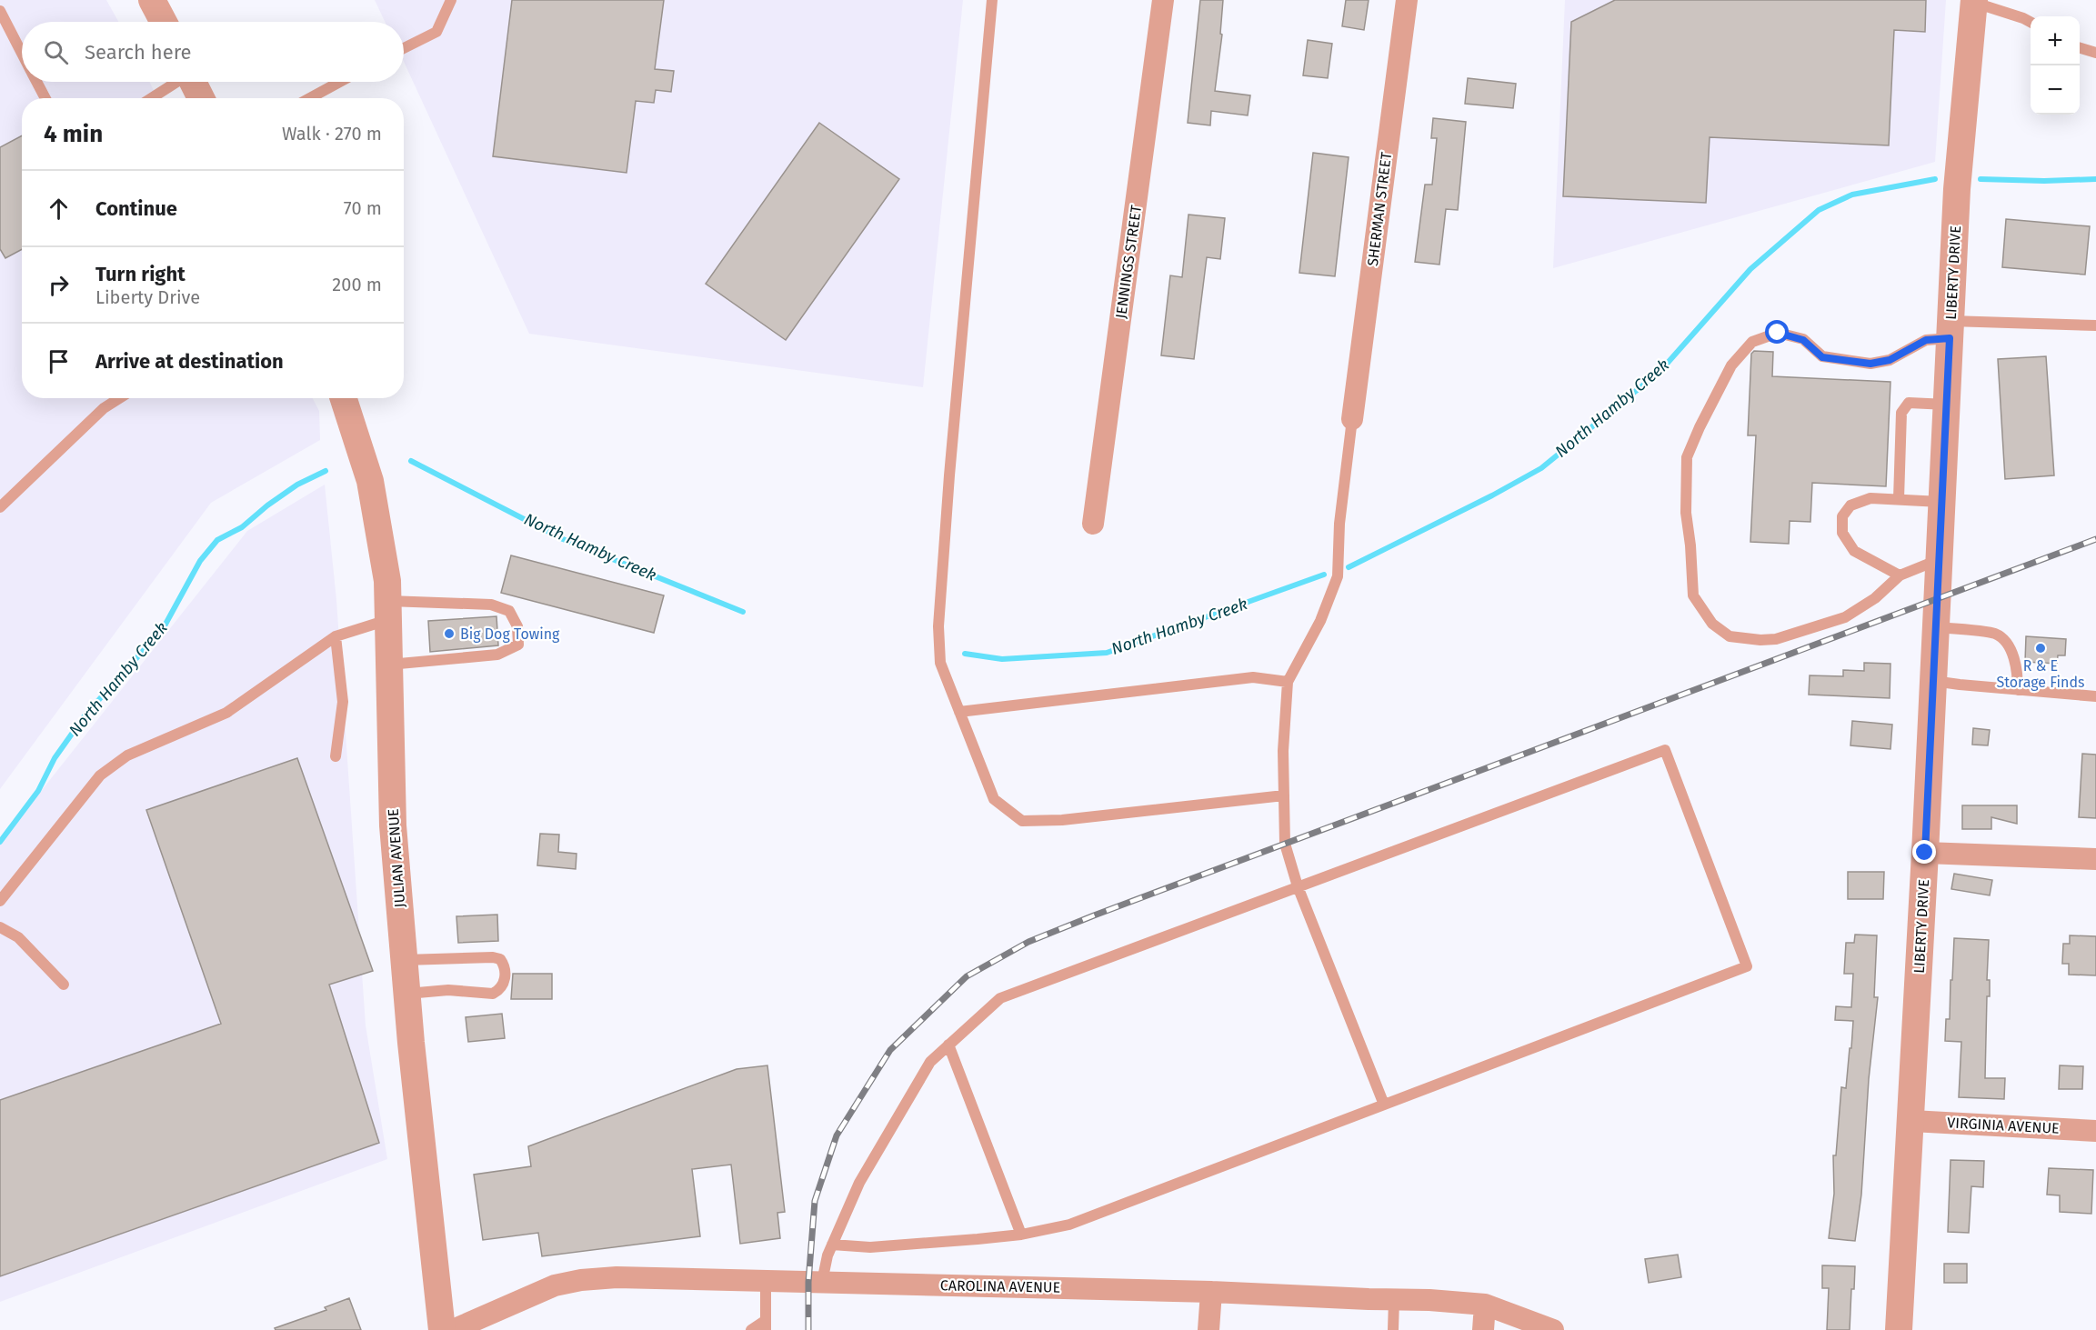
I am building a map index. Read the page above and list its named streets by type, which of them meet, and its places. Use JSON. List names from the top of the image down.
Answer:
{
  "streets": {
    "street": [
      "SHERMAN STREET",
      "JENNINGS STREET",
      "LIBERTY DRIVE",
      "JULIAN AVENUE",
      "VIRGINIA AVENUE",
      "CAROLINA AVENUE"
    ]
  },
  "crossings": [
    ["LIBERTY DRIVE", "VIRGINIA AVENUE"]
  ],
  "water": ["North Hamby Creek"],
  "places": ["Big Dog Towing", "R & E Storage Finds"],
  "page": {
    "map_buttons": ["+", "−"],
    "search": "Search here",
    "heading": ["4 min", "Walk · 270 m"],
    "list": [
      ["Continue", "70 m"],
      ["Turn right", "Liberty Drive", "200 m"],
      "Arrive at destination"
    ]
  }
}
